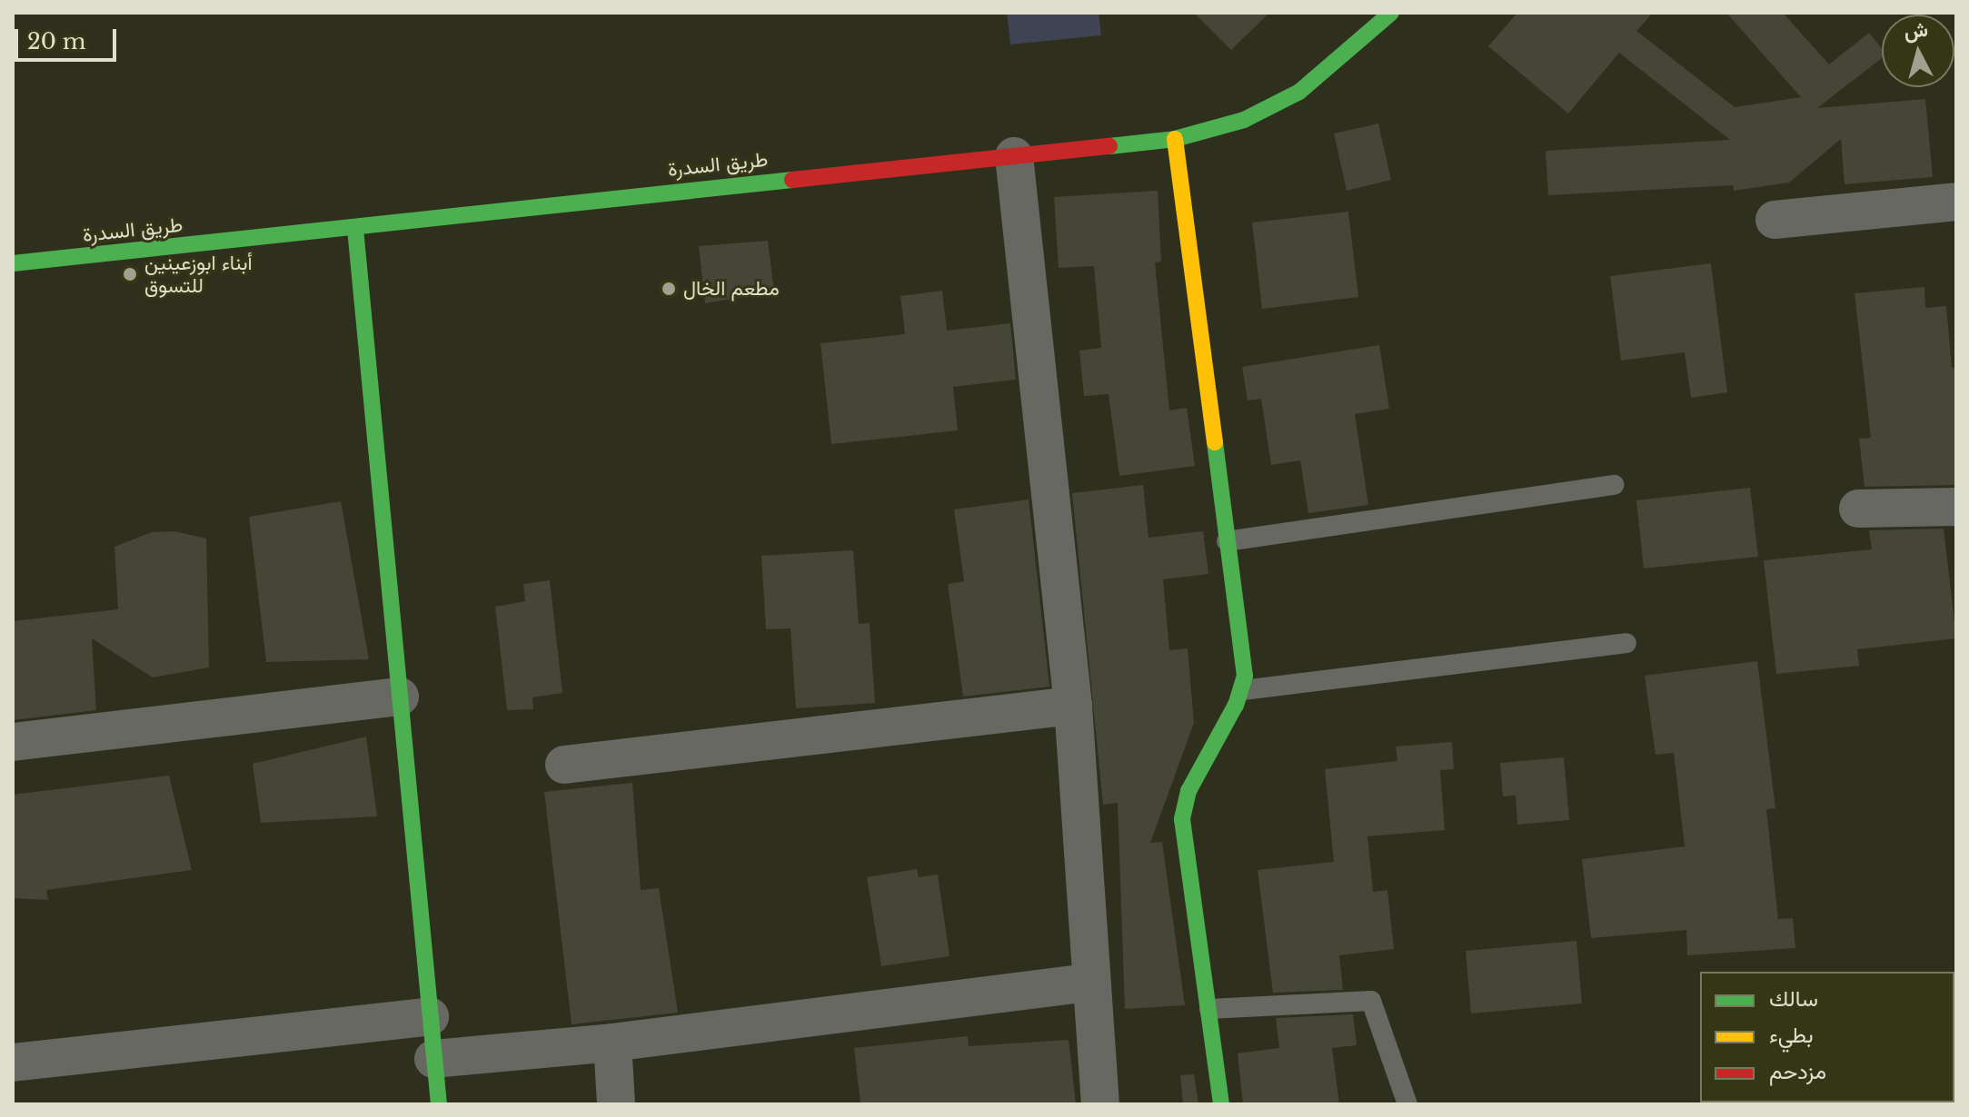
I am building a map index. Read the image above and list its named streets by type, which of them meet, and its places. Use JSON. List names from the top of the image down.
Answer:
{
  "streets": {
    "street": ["طريق السدرة"]
  },
  "places": ["أبناء ابوزعينين للتسوق", "مطعم الخال"],
  "legend": ["سالك", "بطيء", "مزدحم"],
  "scale_bar": "20 m",
  "north": "top"
}
